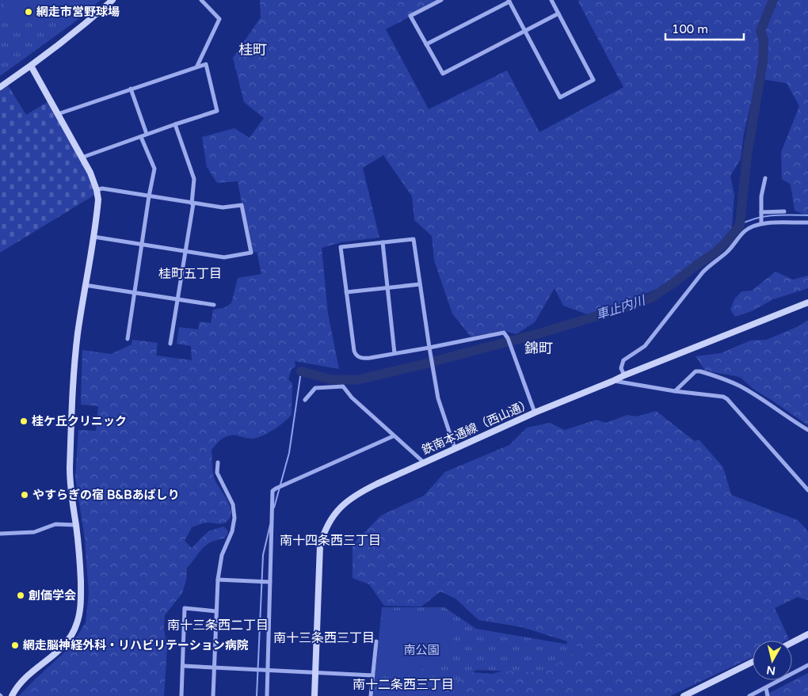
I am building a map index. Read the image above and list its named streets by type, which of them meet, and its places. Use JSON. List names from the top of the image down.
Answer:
{
  "streets": {
    "street": ["鉄南本通線（西山通）"]
  },
  "districts": [
    "桂町",
    "桂町五丁目",
    "錦町",
    "南十四条西三丁目",
    "南十三条西二丁目",
    "南十三条西三丁目",
    "南十二条西三丁目"
  ],
  "water": ["車止内川"],
  "parks": ["南公園"],
  "places": [
    "網走市営野球場",
    "桂ケ丘クリニック",
    "やすらぎの宿 B&Bあばしり",
    "創価学会",
    "網走脳神経外科・リハビリテーション病院"
  ],
  "scale_bar": "100 m",
  "north": "bottom"
}
